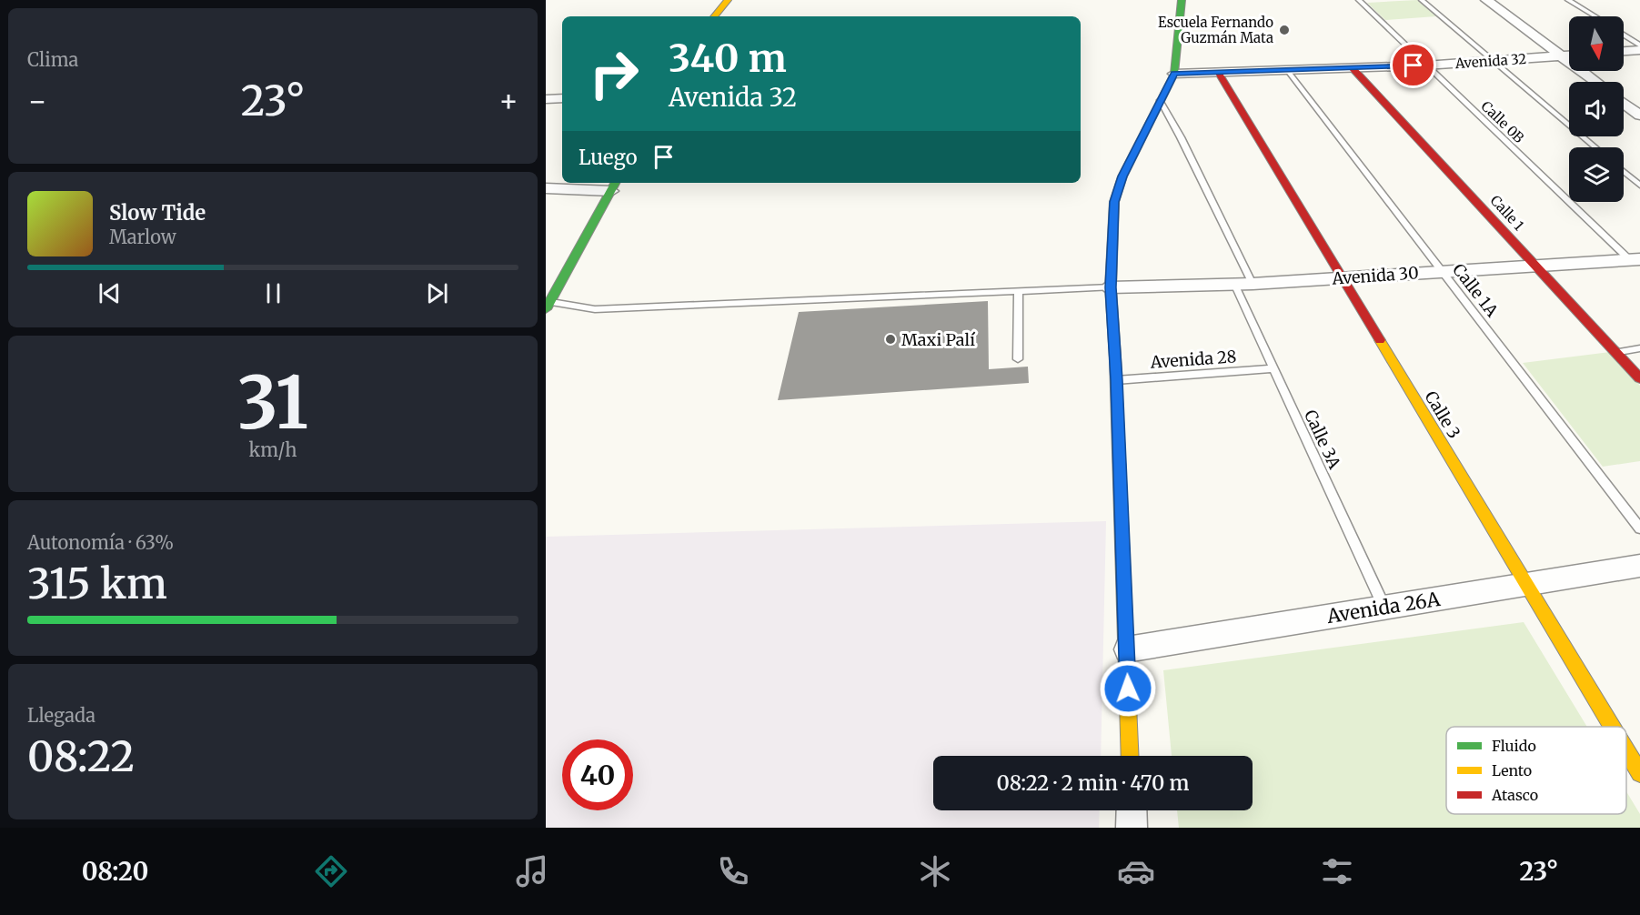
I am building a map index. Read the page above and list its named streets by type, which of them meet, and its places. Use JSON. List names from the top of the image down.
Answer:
{
  "streets": {
    "street": [
      "Avenida 32",
      "Calle 1",
      "Avenida 30",
      "Calle 3",
      "Avenida 26A"
    ],
    "lane": [
      "Calle 0B",
      "Calle 1A",
      "Avenida 28",
      "Calle 3A"
    ]
  },
  "crossings": [
    ["Avenida 32", "Calle 0B"],
    ["Avenida 32", "Calle 1"],
    ["Avenida 32", "Calle 1A"],
    ["Avenida 32", "Calle 3"],
    ["Calle 0B", "Avenida 30"],
    ["Calle 1", "Avenida 30"],
    ["Avenida 30", "Calle 1A"],
    ["Avenida 30", "Calle 3"],
    ["Avenida 30", "Calle 3A"],
    ["Avenida 28", "Calle 3A"],
    ["Calle 3", "Avenida 26A"],
    ["Calle 3A", "Avenida 26A"]
  ],
  "places": ["Escuela Fernando Guzmán Mata", "Maxi Palí"],
  "legend": ["Fluido", "Lento", "Atasco"],
  "north": "bottom",
  "page": {
    "tile": [
      "Clima",
      ["31", "km/h"],
      ["Autonomía · 63%", "315 km"],
      ["Llegada", "08:22"]
    ],
    "turn": ["340 m", "Avenida 32"],
    "heat": ["−", "23°", "+"],
    "then": "Luego",
    "song": ["Slow Tide", "Marlow"],
    "limit": "40",
    "trip": "08:22 · 2 min · 470 m",
    "tabs": ["08:20", "23°"]
  }
}
